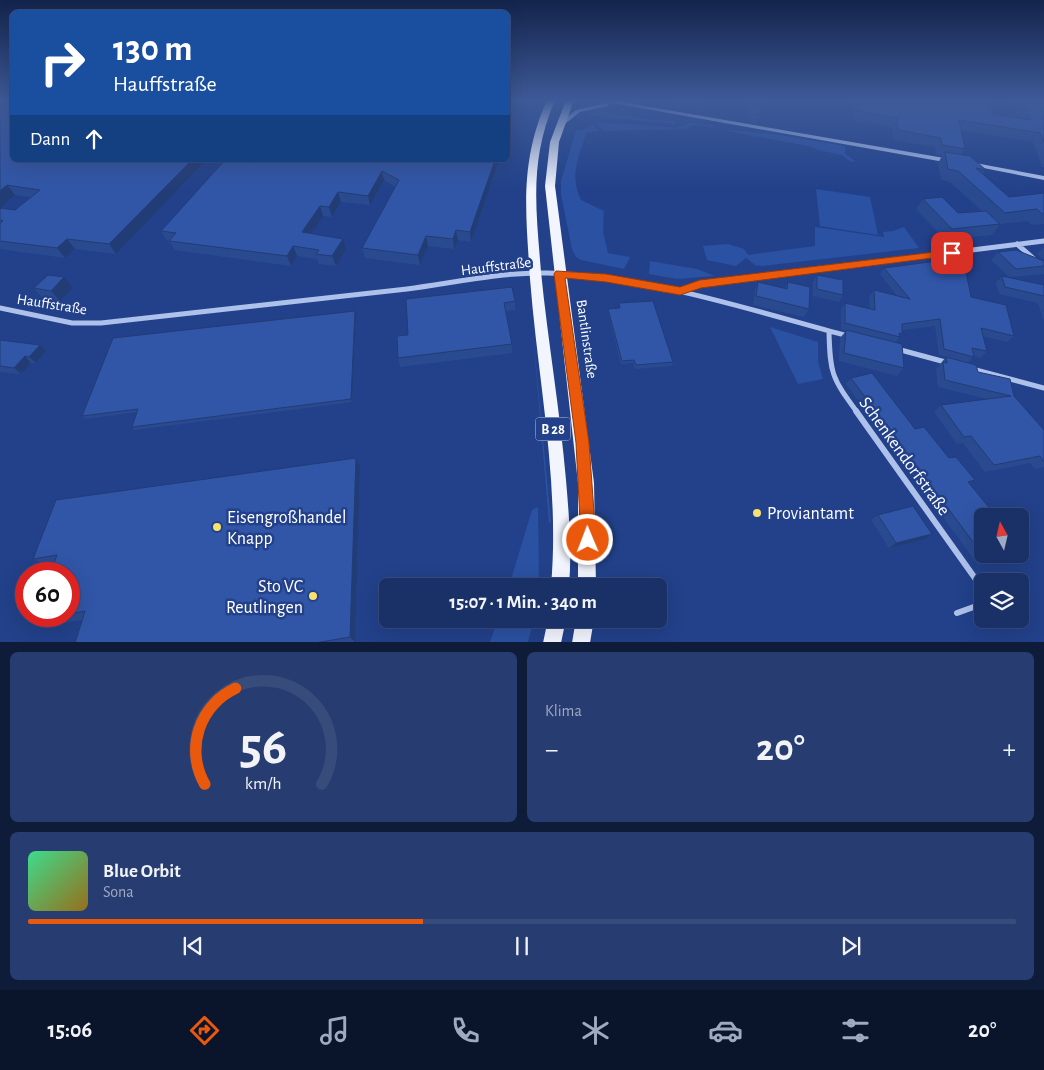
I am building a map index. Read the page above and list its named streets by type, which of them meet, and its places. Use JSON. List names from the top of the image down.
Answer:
{
  "streets": {
    "main road": ["Bantlinstraße", "B 28"],
    "street": ["Hauffstraße", "Schenkendorfstraße"]
  },
  "crossings": [
    ["Hauffstraße", "Bantlinstraße"],
    ["Hauffstraße", "B 28"],
    ["Hauffstraße", "Schenkendorfstraße"]
  ],
  "places": ["Proviantamt", "Eisengroßhandel Knapp", "Sto VC Reutlingen"],
  "north": "top",
  "page": {
    "turn": ["130 m", "Hauffstraße"],
    "then": "Dann",
    "limit": "60",
    "trip": "15:07 · 1 Min. · 340 m",
    "tile": "Klima",
    "heat": ["−", "20°", "+"],
    "song": ["Blue Orbit", "Sona"],
    "tabs": ["15:06", "20°"],
    "gauge": ["56", "km/h"]
  }
}
